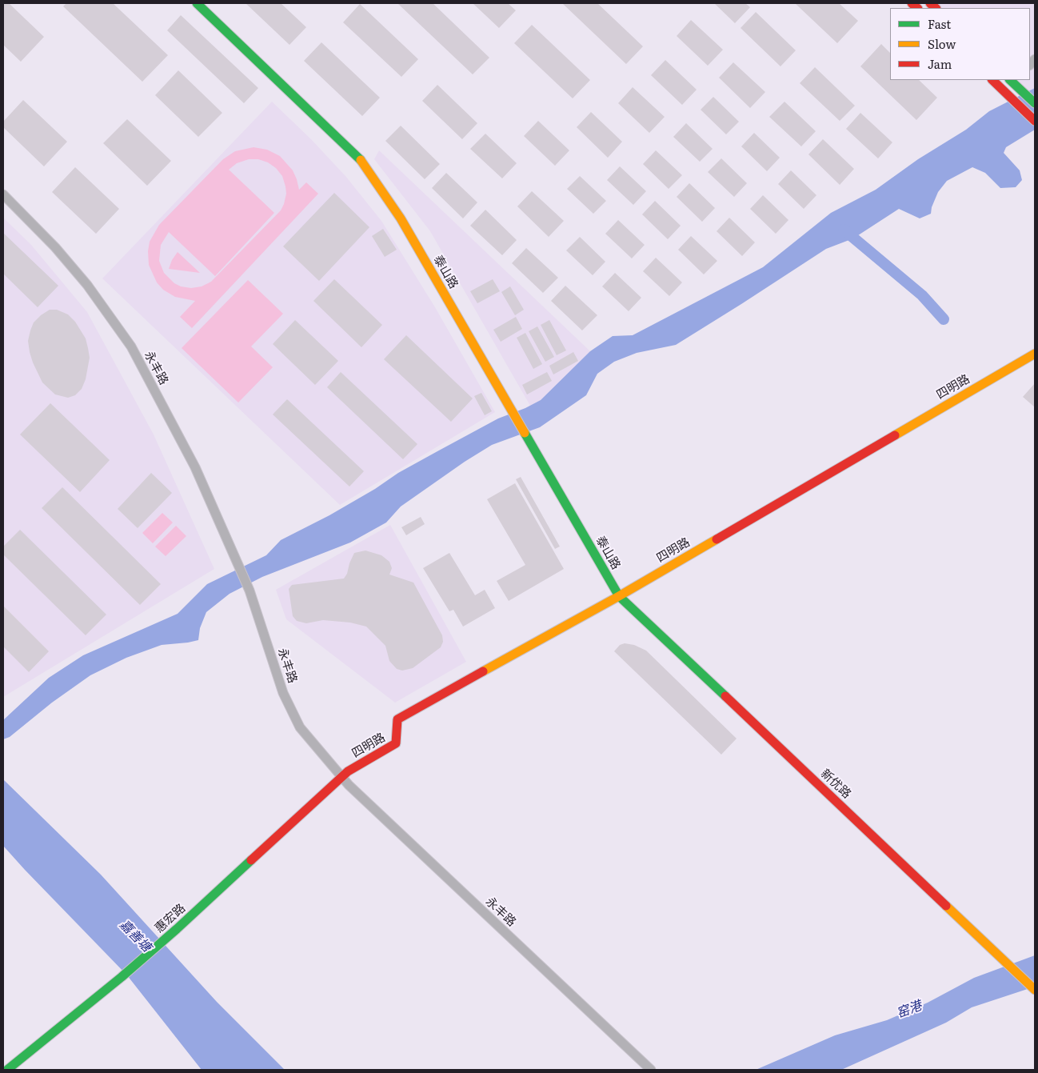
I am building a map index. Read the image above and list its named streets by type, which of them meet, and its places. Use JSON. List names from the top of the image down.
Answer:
{
  "streets": {
    "street": [
      "泰山路",
      "永丰路",
      "四明路",
      "新优路",
      "惠宏路"
    ]
  },
  "crossings": [
    ["泰山路", "四明路"],
    ["泰山路", "新优路"],
    ["永丰路", "四明路"],
    ["永丰路", "惠宏路"],
    ["四明路", "新优路"],
    ["四明路", "惠宏路"]
  ],
  "water": ["嘉善塘", "窑港"],
  "legend": ["Fast", "Slow", "Jam"]
}
